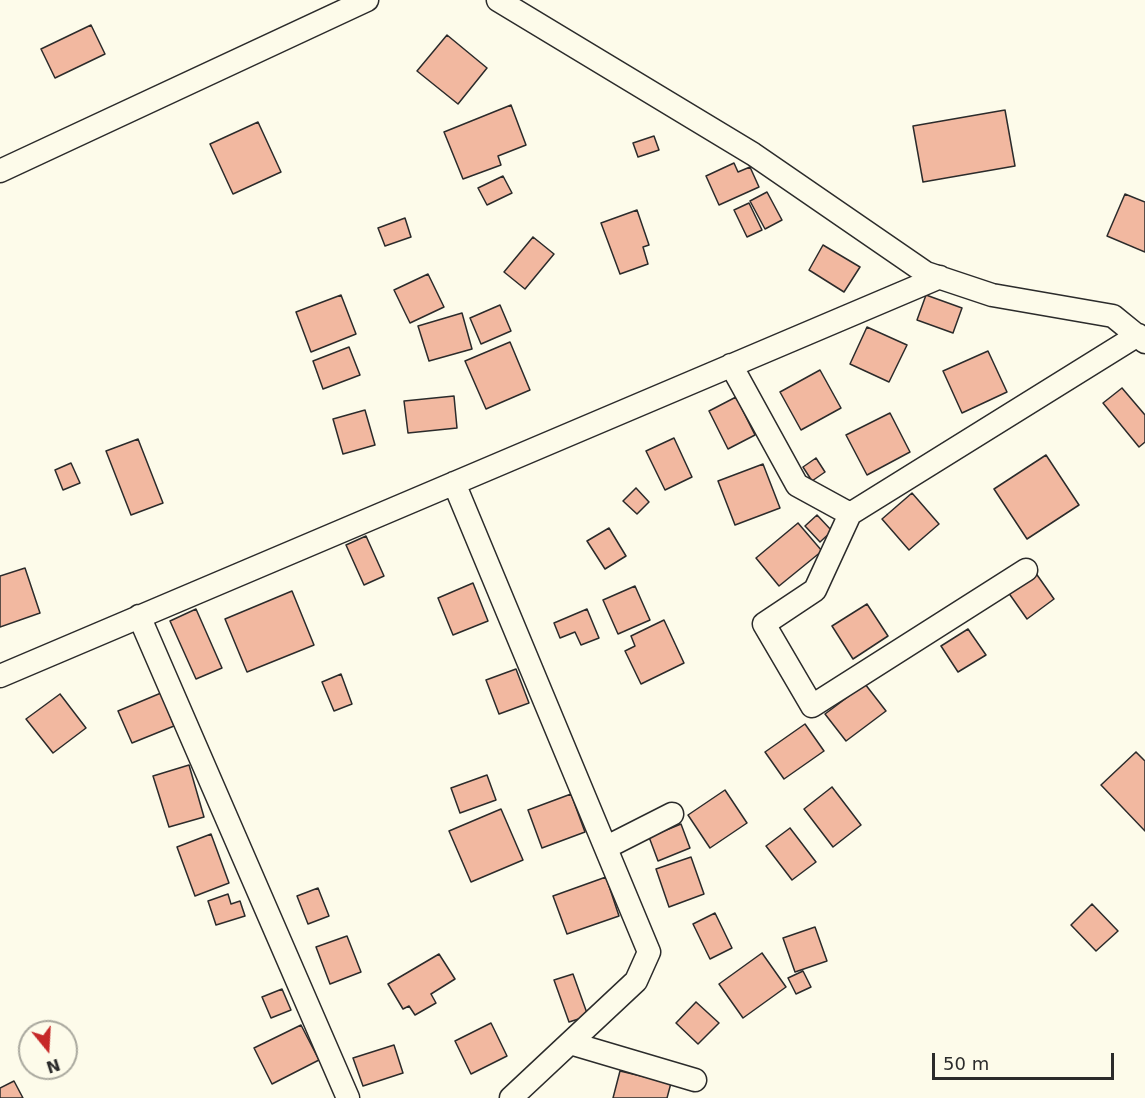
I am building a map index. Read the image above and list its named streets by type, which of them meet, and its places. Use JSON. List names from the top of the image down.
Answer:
{
  "scale_bar": "50 m",
  "north": "bottom"
}
